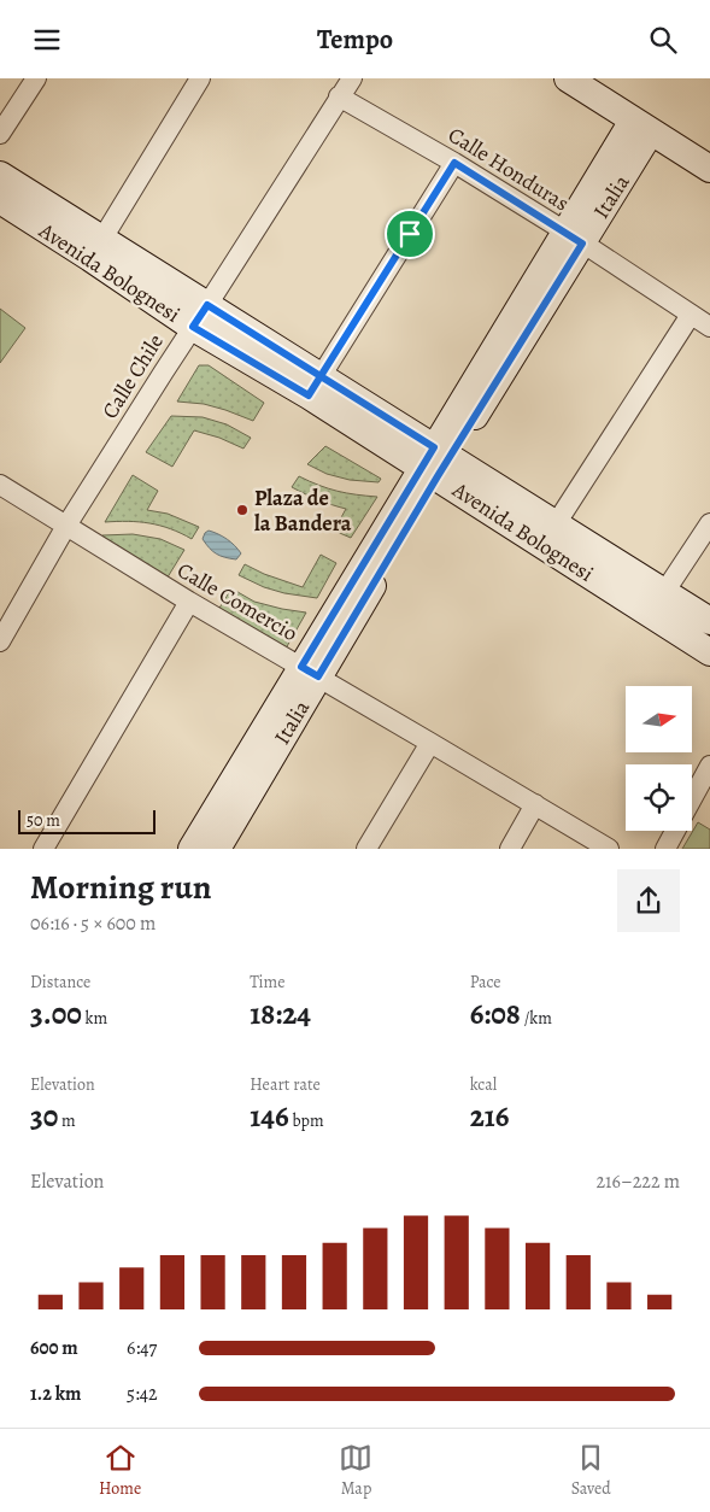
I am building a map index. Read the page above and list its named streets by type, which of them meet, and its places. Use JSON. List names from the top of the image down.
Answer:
{
  "streets": {
    "street": [
      "Calle Honduras",
      "Italia",
      "Avenida Bolognesi",
      "Calle Chile",
      "Calle Comercio"
    ]
  },
  "crossings": [
    ["Calle Honduras", "Italia"],
    ["Calle Honduras", "Calle Chile"],
    ["Italia", "Avenida Bolognesi"],
    ["Italia", "Calle Comercio"],
    ["Avenida Bolognesi", "Calle Chile"],
    ["Calle Chile", "Calle Comercio"]
  ],
  "places": ["Plaza de la Bandera"],
  "scale_bar": "50 m",
  "north": "right",
  "page": {
    "header": "Tempo",
    "scale": "50 m",
    "heading": ["Morning run", "06:16 · 5 × 600 m"],
    "stats": [
      ["Distance", "3.00 km"],
      ["Time", "18:24"],
      ["Pace", "6:08 /km"],
      ["Elevation", "30 m"],
      ["Heart rate", "146 bpm"],
      ["kcal", "216"]
    ],
    "chart": ["Elevation", "216–222 m"],
    "list": [
      {
        "name": "600 m",
        "note": "6:47"
      },
      {
        "name": "1.2 km",
        "note": "5:42"
      }
    ],
    "tabs": ["Home", "Map", "Saved"]
  }
}
